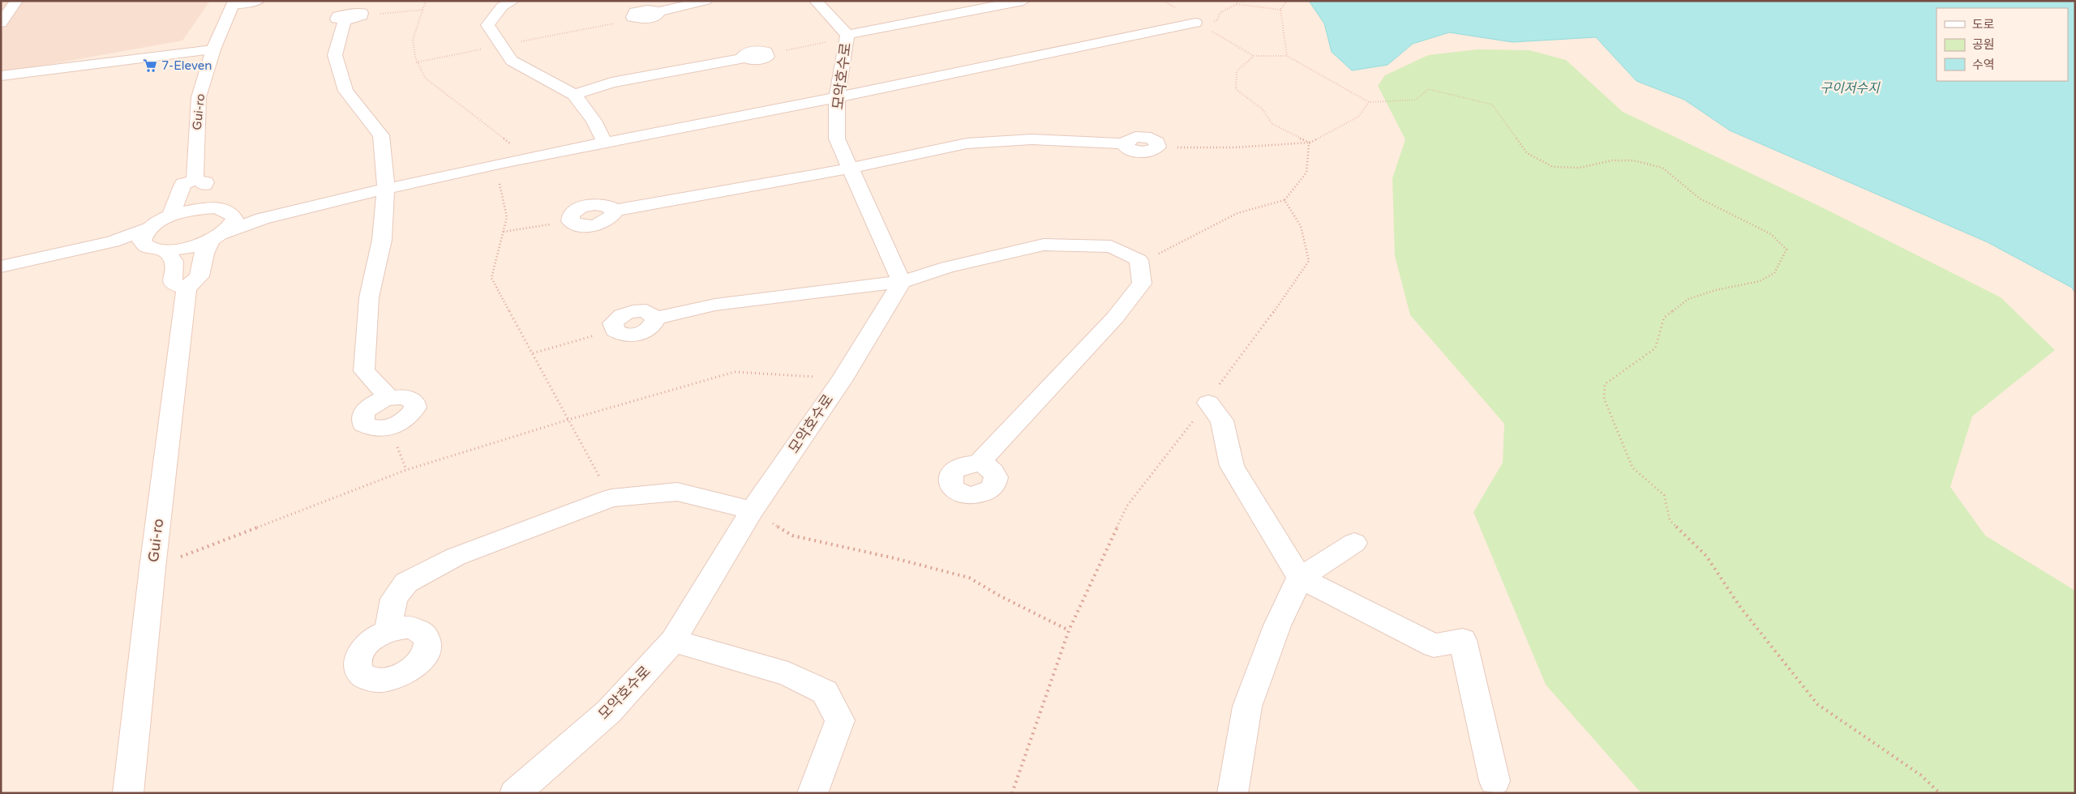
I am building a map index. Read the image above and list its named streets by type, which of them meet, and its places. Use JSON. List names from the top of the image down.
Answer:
{
  "streets": {
    "street": ["모악호수로", "Gui-ro"]
  },
  "water": ["구이저수지"],
  "places": {
    "supermarket": ["7-Eleven"]
  },
  "legend": ["도로", "공원", "수역"]
}
